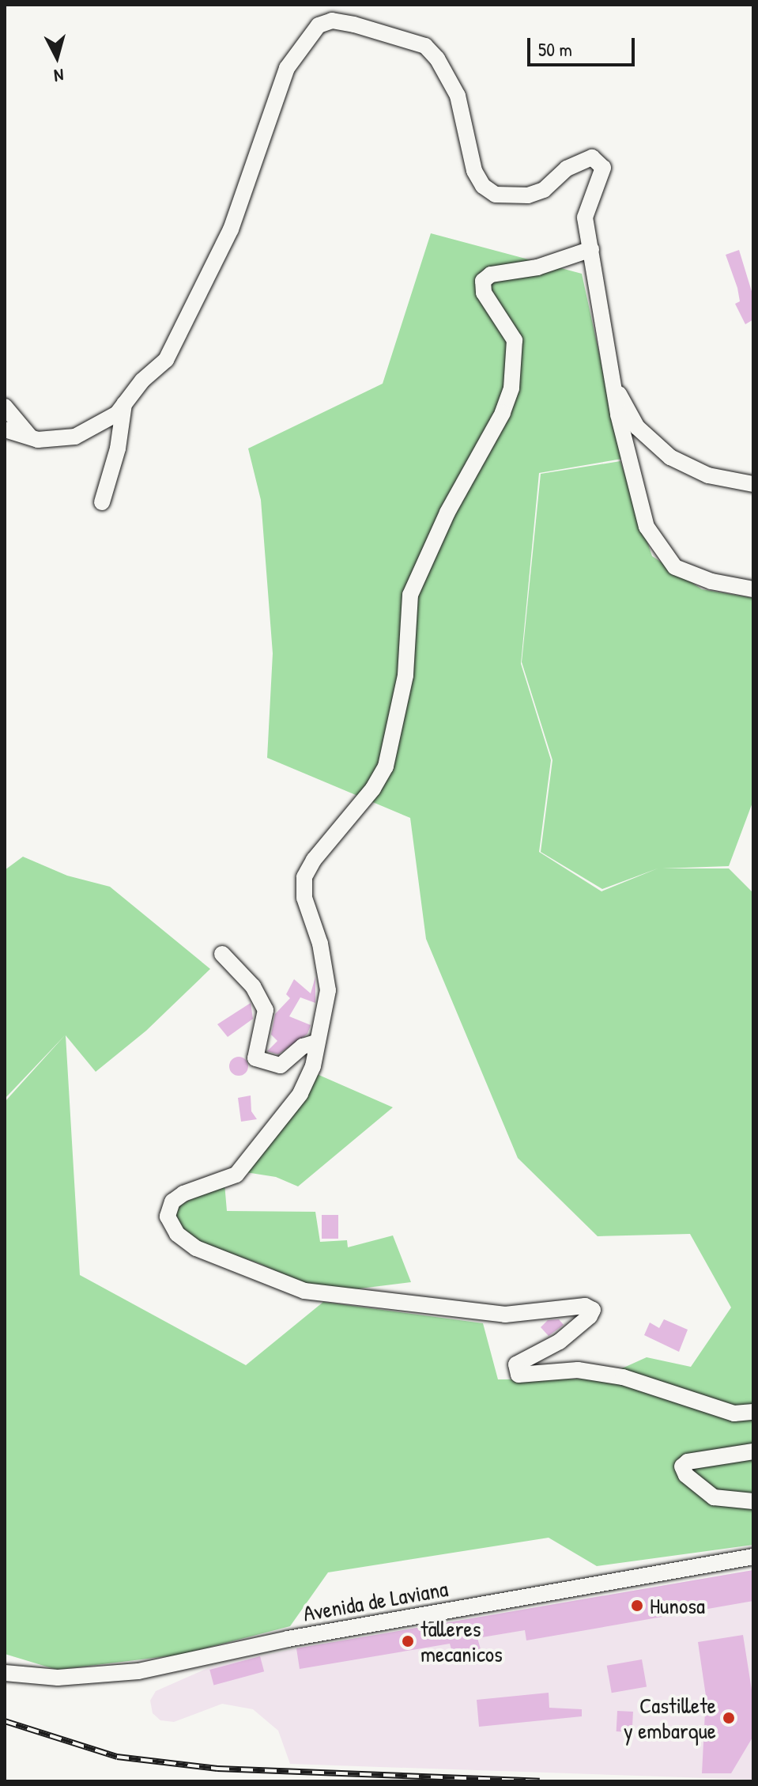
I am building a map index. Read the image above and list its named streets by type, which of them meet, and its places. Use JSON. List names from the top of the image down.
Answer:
{
  "streets": {
    "street": ["Avenida de Laviana"]
  },
  "places": ["Hunosa", "talleres mecanicos", "Castillete y embarque"],
  "scale_bar": "50 m",
  "north": "bottom"
}
